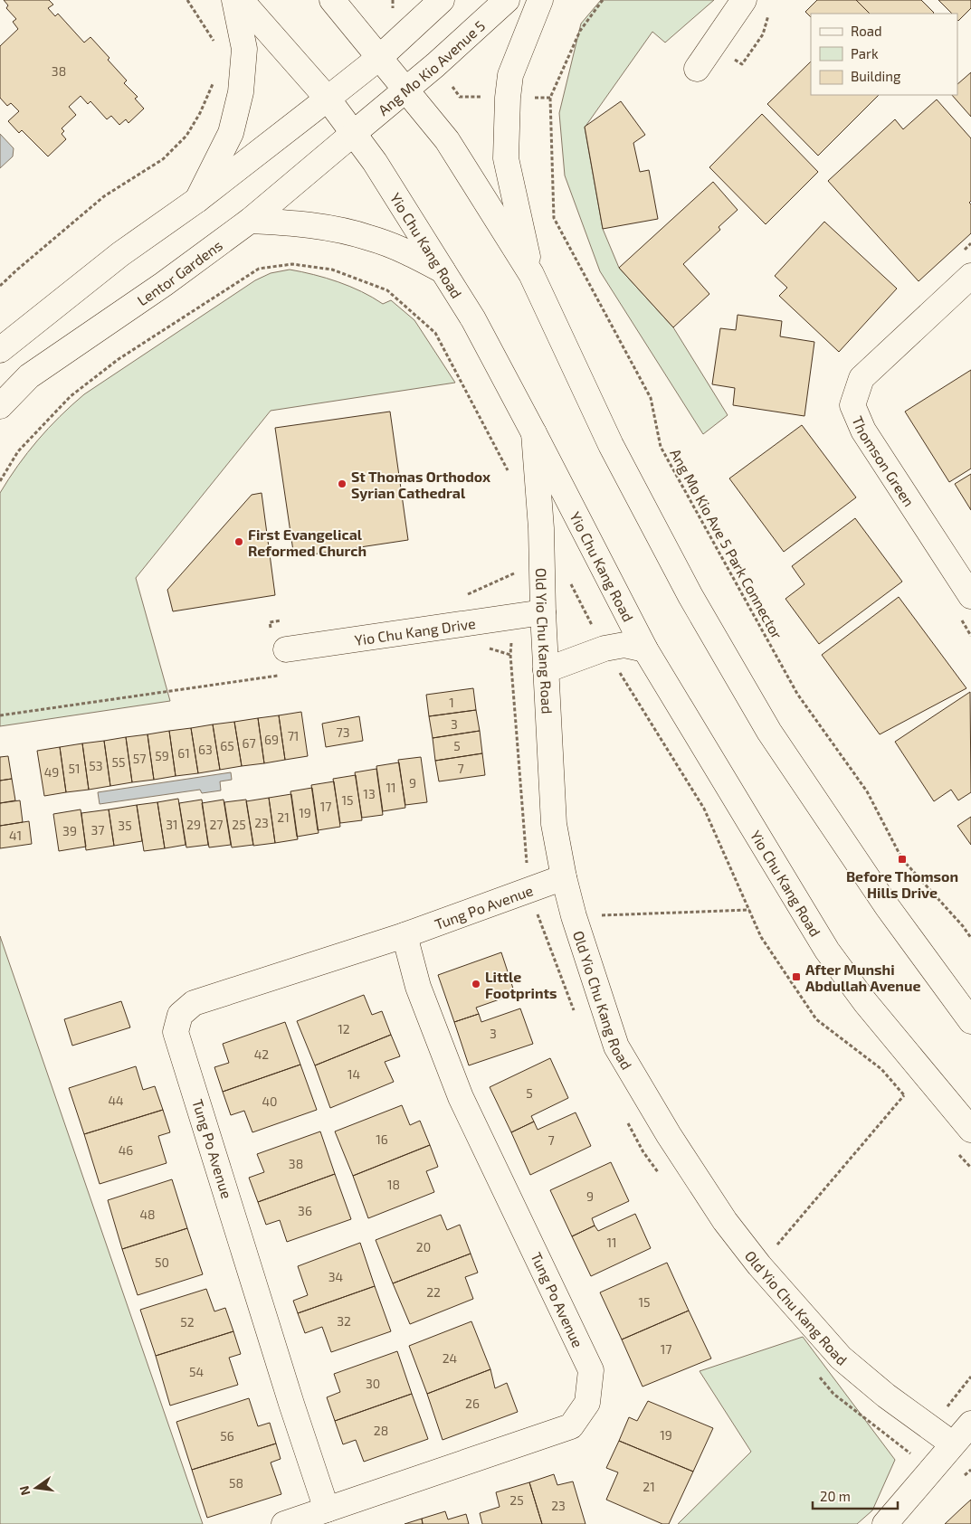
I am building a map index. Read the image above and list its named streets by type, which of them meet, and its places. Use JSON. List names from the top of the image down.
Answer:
{
  "streets": {
    "street": [
      "Ang Mo Kio Avenue 5",
      "Yio Chu Kang Road",
      "Lentor Gardens",
      "Thomson Green",
      "Yio Chu Kang Drive",
      "Old Yio Chu Kang Road",
      "Tung Po Avenue"
    ],
    "path": ["Ang Mo Kio Ave 5 Park Connector"]
  },
  "crossings": [
    ["Ang Mo Kio Avenue 5", "Yio Chu Kang Road"],
    ["Ang Mo Kio Avenue 5", "Lentor Gardens"],
    ["Yio Chu Kang Road", "Lentor Gardens"],
    ["Yio Chu Kang Road", "Old Yio Chu Kang Road"],
    ["Yio Chu Kang Drive", "Old Yio Chu Kang Road"],
    ["Old Yio Chu Kang Road", "Tung Po Avenue"]
  ],
  "places": {
    "other": ["St Thomas Orthodox Syrian Cathedral", "First Evangelical Reformed Church", "Little Footprints"],
    "transit": ["Before Thomson Hills Drive", "After Munshi Abdullah Avenue"]
  },
  "house_numbers": [
    "38",
    "1",
    "3",
    "73",
    "71",
    "69",
    "67",
    "65",
    "5",
    "63",
    "61",
    "59",
    "57",
    "55",
    "53",
    "51",
    "7",
    "49",
    "9",
    "11",
    "13",
    "15",
    "17",
    "19",
    "21",
    "23",
    "31",
    "29",
    "27",
    "25",
    "35",
    "37",
    "39",
    "41",
    "12",
    "3",
    "42",
    "14",
    "5",
    "44",
    "40",
    "16",
    "7",
    "46",
    "38",
    "18",
    "9",
    "36",
    "48",
    "11",
    "20",
    "50",
    "34",
    "22",
    "15",
    "32",
    "52",
    "17",
    "24",
    "54",
    "30",
    "26",
    "28",
    "19",
    "56",
    "58",
    "21",
    "25",
    "23"
  ],
  "legend": ["Road", "Park", "Building"],
  "scale_bar": "20 m",
  "north": "left"
}
